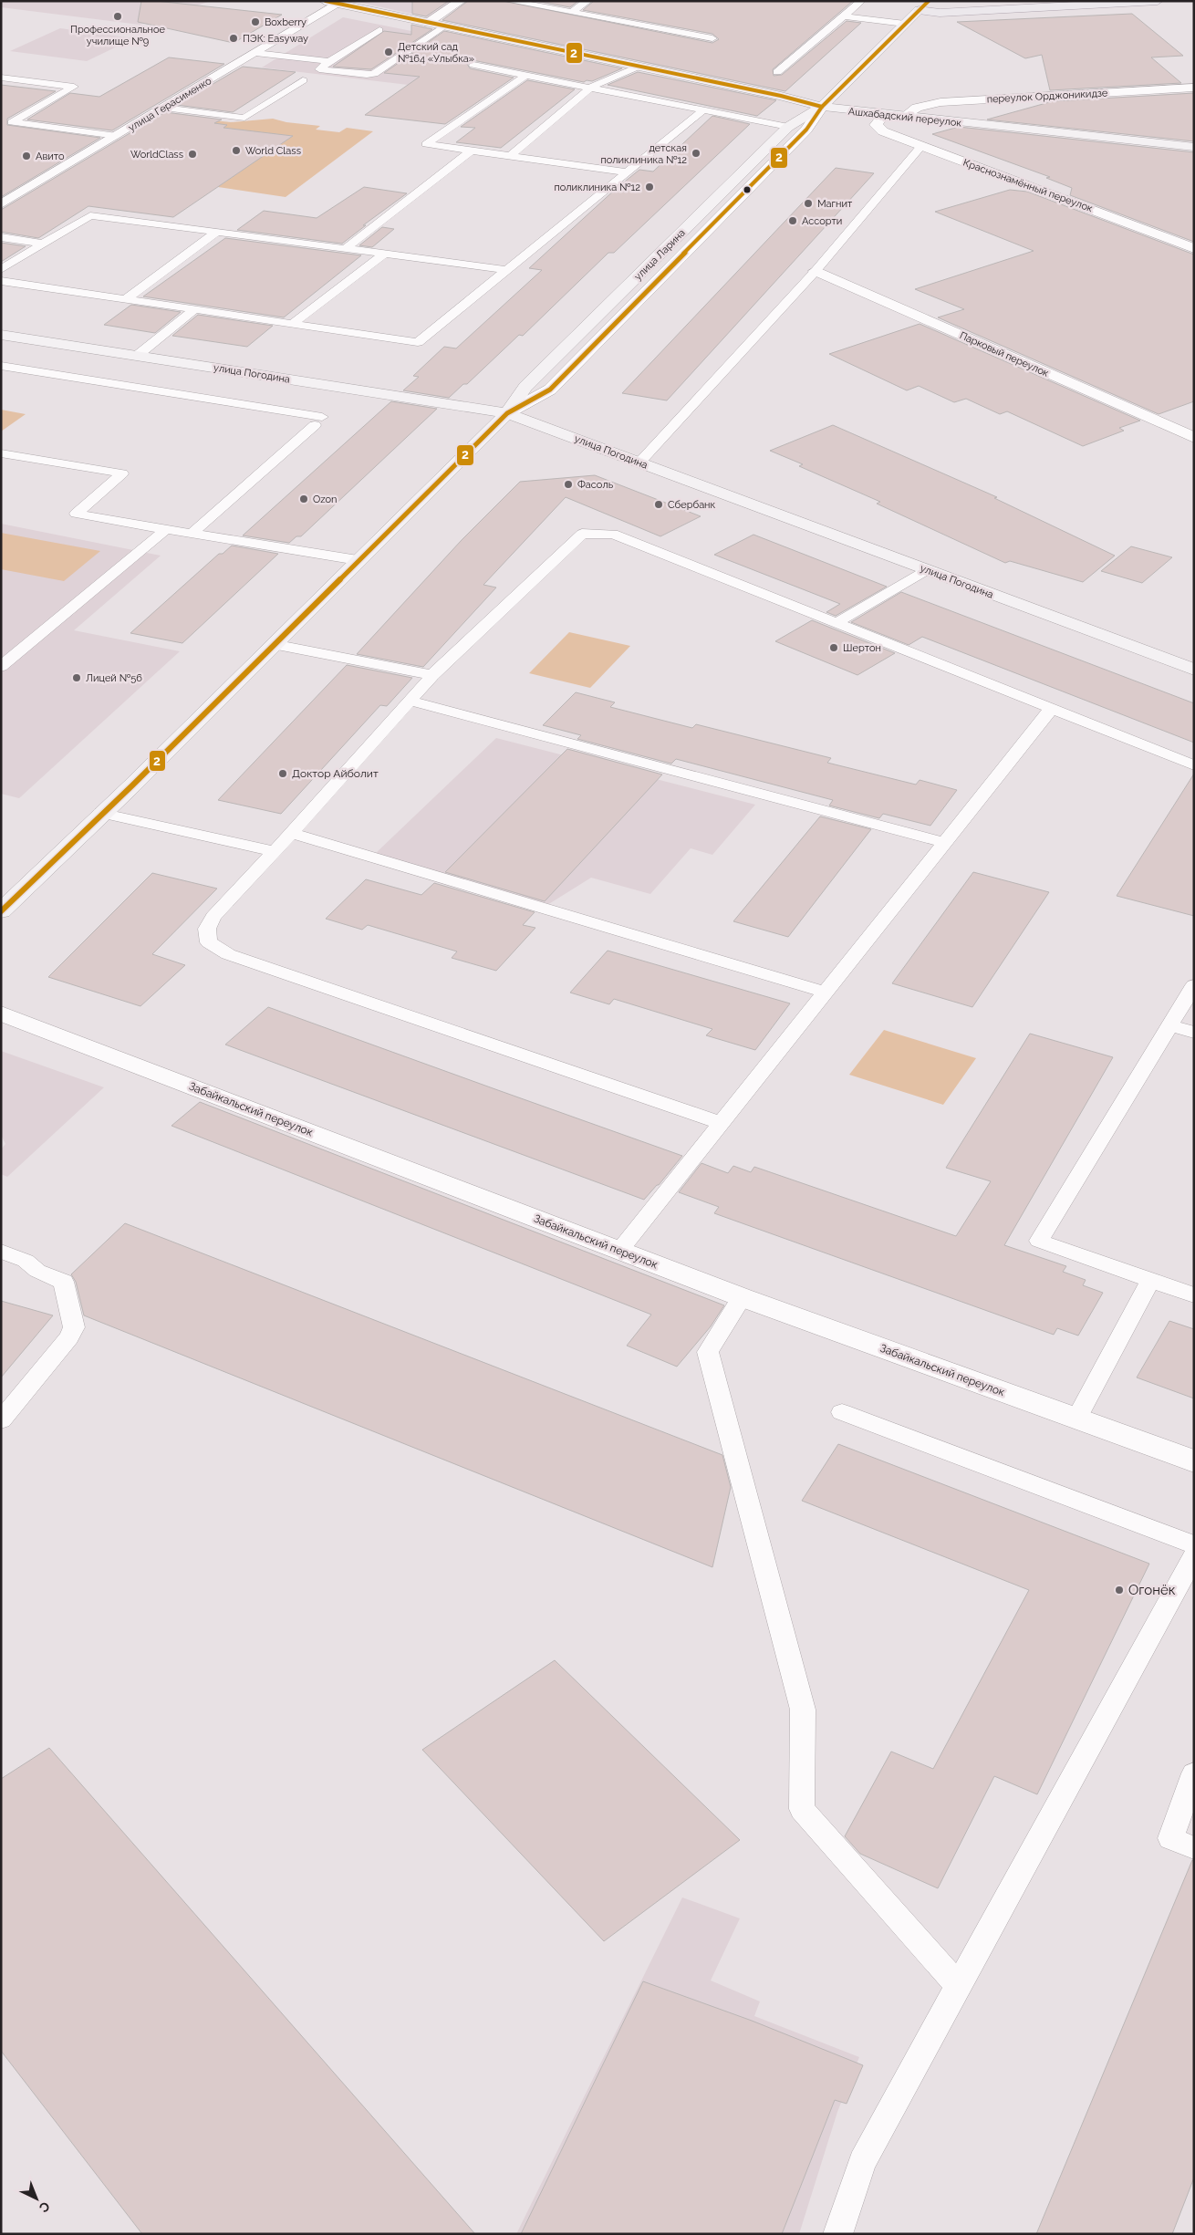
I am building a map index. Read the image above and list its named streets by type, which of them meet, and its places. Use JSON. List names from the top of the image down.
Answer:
{
  "streets": {
    "main road": ["Ашхабадский переулок", "улица Ларина", "улица Погодина"],
    "street": [
      "переулок Орджоникидзе",
      "улица Герасименко",
      "Краснознамённый переулок",
      "Парковый переулок",
      "Забайкальский переулок"
    ]
  },
  "crossings": [
    ["переулок Орджоникидзе", "Ашхабадский переулок"],
    ["улица Герасименко", "Ашхабадский переулок"],
    ["Ашхабадский переулок", "Краснознамённый переулок"],
    ["Ашхабадский переулок", "улица Ларина"],
    ["улица Ларина", "улица Погодина"]
  ],
  "places": [
    "Профессиональное училище №9",
    "Boxberry",
    "ПЭК: Easyway",
    "Детский сад №164 «Улыбка»",
    "World Class",
    "детская поликлиника №12",
    "WorldClass",
    "Авито",
    "поликлиника №12",
    "Магнит",
    "Ассорти",
    "Фасоль",
    "Ozon",
    "Сбербанк",
    "Шертон",
    "Лицей №56",
    "Доктор Айболит",
    "Огонёк"
  ],
  "lines": ["transit line 2"],
  "north": "bottom right"
}
